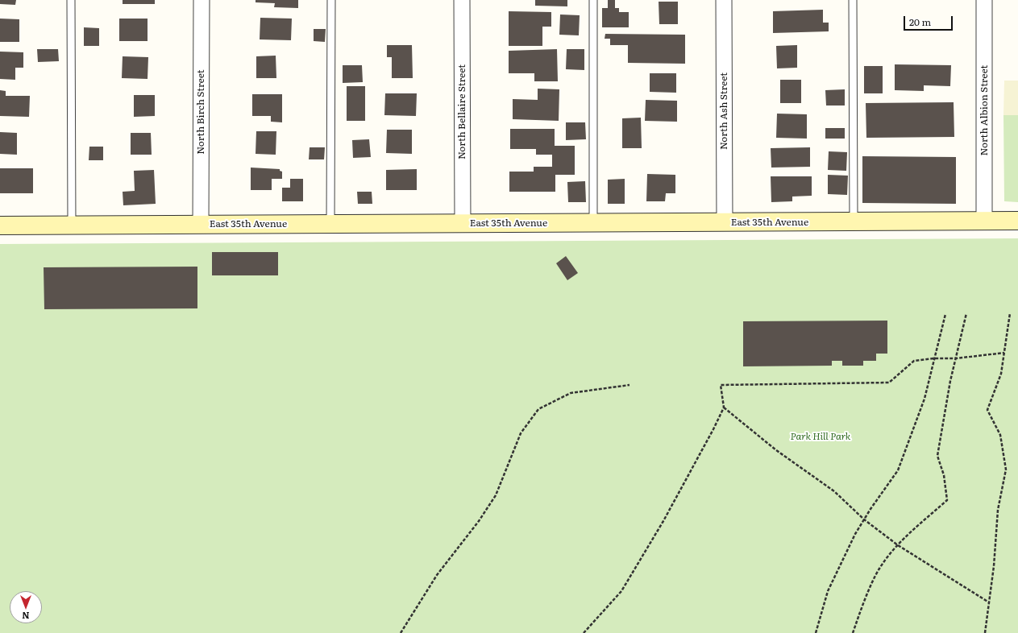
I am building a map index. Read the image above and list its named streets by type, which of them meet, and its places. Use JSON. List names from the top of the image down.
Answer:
{
  "streets": {
    "street": [
      "North Albion Street",
      "North Ash Street",
      "North Birch Street",
      "North Bellaire Street",
      "East 35th Avenue"
    ]
  },
  "crossings": [
    ["North Albion Street", "East 35th Avenue"],
    ["North Ash Street", "East 35th Avenue"],
    ["North Birch Street", "East 35th Avenue"],
    ["North Bellaire Street", "East 35th Avenue"]
  ],
  "parks": ["Park Hill Park"],
  "scale_bar": "20 m",
  "north": "bottom"
}
